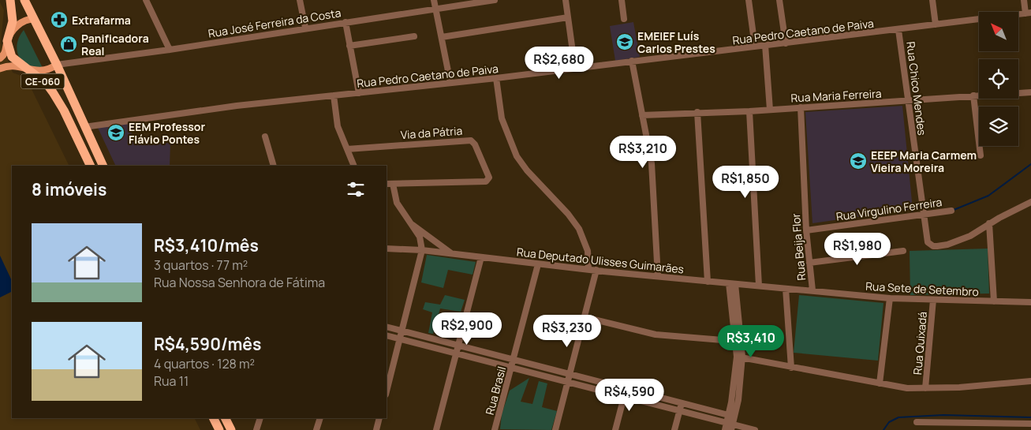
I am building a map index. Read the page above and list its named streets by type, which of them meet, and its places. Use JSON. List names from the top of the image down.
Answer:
{
  "streets": {
    "highway": ["CE-060"],
    "street": [
      "Rua José Ferreira da Costa",
      "Rua Pedro Caetano de Paiva",
      "Rua Chico Mendes",
      "Rua Maria Ferreira",
      "Via da Pátria",
      "Rua Virgulino Ferreira",
      "Rua Beija Flor",
      "Rua Deputado Ulisses Guimarães",
      "Rua Sete de Setembro",
      "Rua Quixadá",
      "Rua Brasil"
    ]
  },
  "crossings": [
    ["Rua José Ferreira da Costa", "CE-060"],
    ["Rua Pedro Caetano de Paiva", "CE-060"],
    ["Rua Pedro Caetano de Paiva", "Rua Chico Mendes"],
    ["Rua Chico Mendes", "Rua Maria Ferreira"],
    ["Rua Chico Mendes", "Rua Virgulino Ferreira"],
    ["Rua Maria Ferreira", "Rua Beija Flor"],
    ["Rua Virgulino Ferreira", "Rua Beija Flor"],
    ["Rua Beija Flor", "Rua Deputado Ulisses Guimarães"],
    ["Rua Beija Flor", "Rua Sete de Setembro"],
    ["Rua Deputado Ulisses Guimarães", "Rua Sete de Setembro"],
    ["Rua Deputado Ulisses Guimarães", "Rua Brasil"],
    ["Rua Sete de Setembro", "Rua Quixadá"]
  ],
  "places": {
    "pharmacy": ["Extrafarma"],
    "school or university": ["EMEIEF Luís Carlos Prestes", "EEM Professor Flávio Pontes", "EEEP Maria Carmem Vieira Moreira"],
    "shop": ["Panificadora Real"]
  },
  "north": "top left",
  "page": {
    "price": [
      "R$2,680",
      "R$3,210",
      "R$1,850",
      "R$1,980",
      "R$2,900",
      "R$3,230",
      "R$3,410",
      "R$4,590"
    ],
    "heading": "8 imóveis",
    "list": [
      {
        "name": "R$3,410/mês",
        "note": "3 quartos · 77 m² · Rua Nossa Senhora de Fátima"
      },
      {
        "name": "R$4,590/mês",
        "note": "4 quartos · 128 m² · Rua 11"
      }
    ]
  }
}
